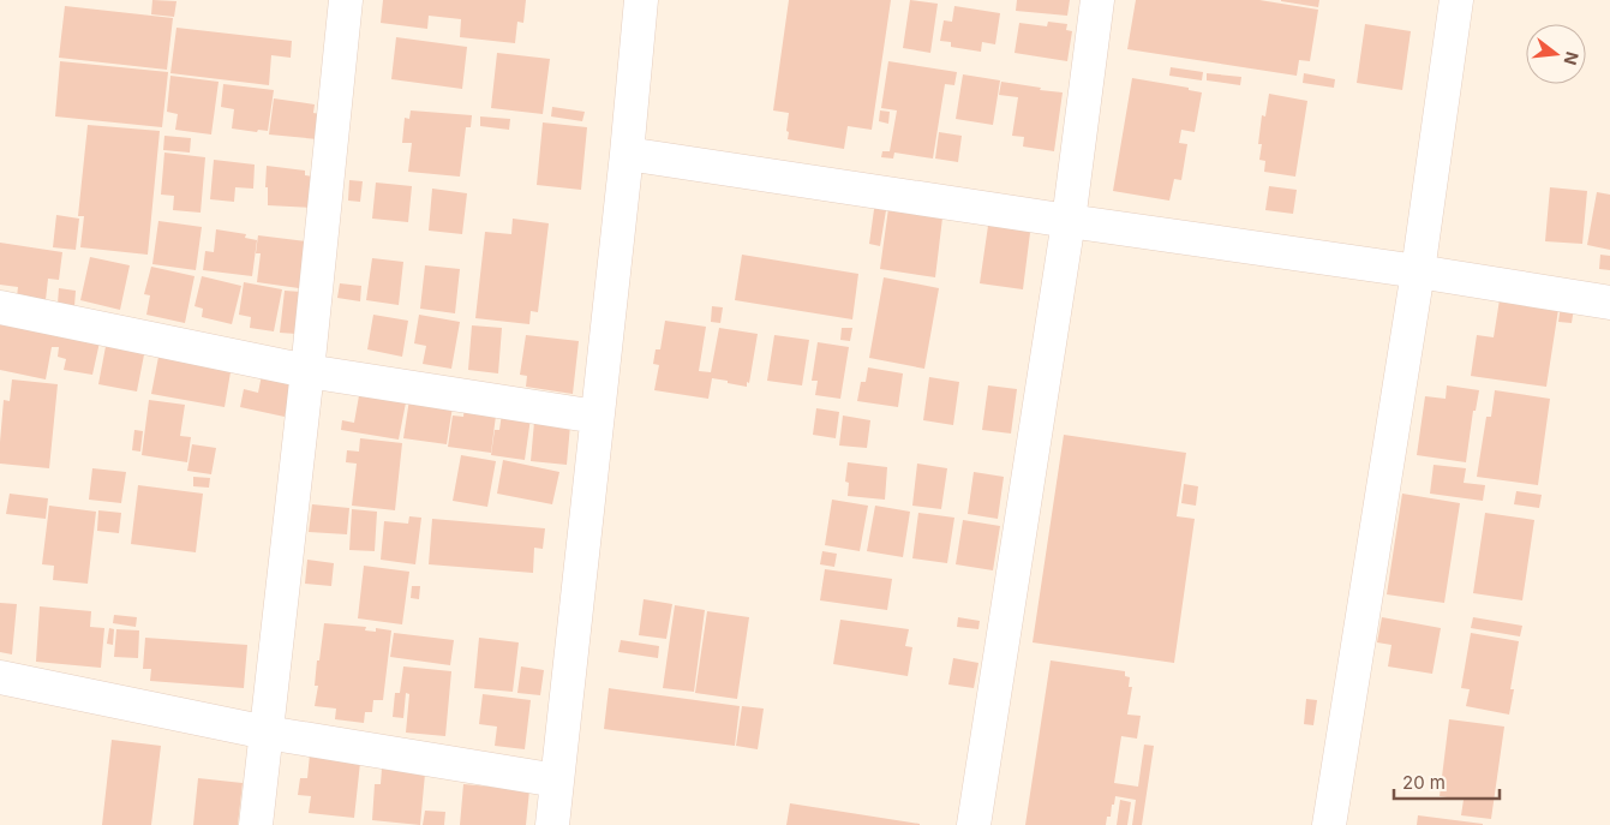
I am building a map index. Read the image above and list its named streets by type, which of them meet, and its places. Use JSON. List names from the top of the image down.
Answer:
{
  "scale_bar": "20 m",
  "north": "right"
}
